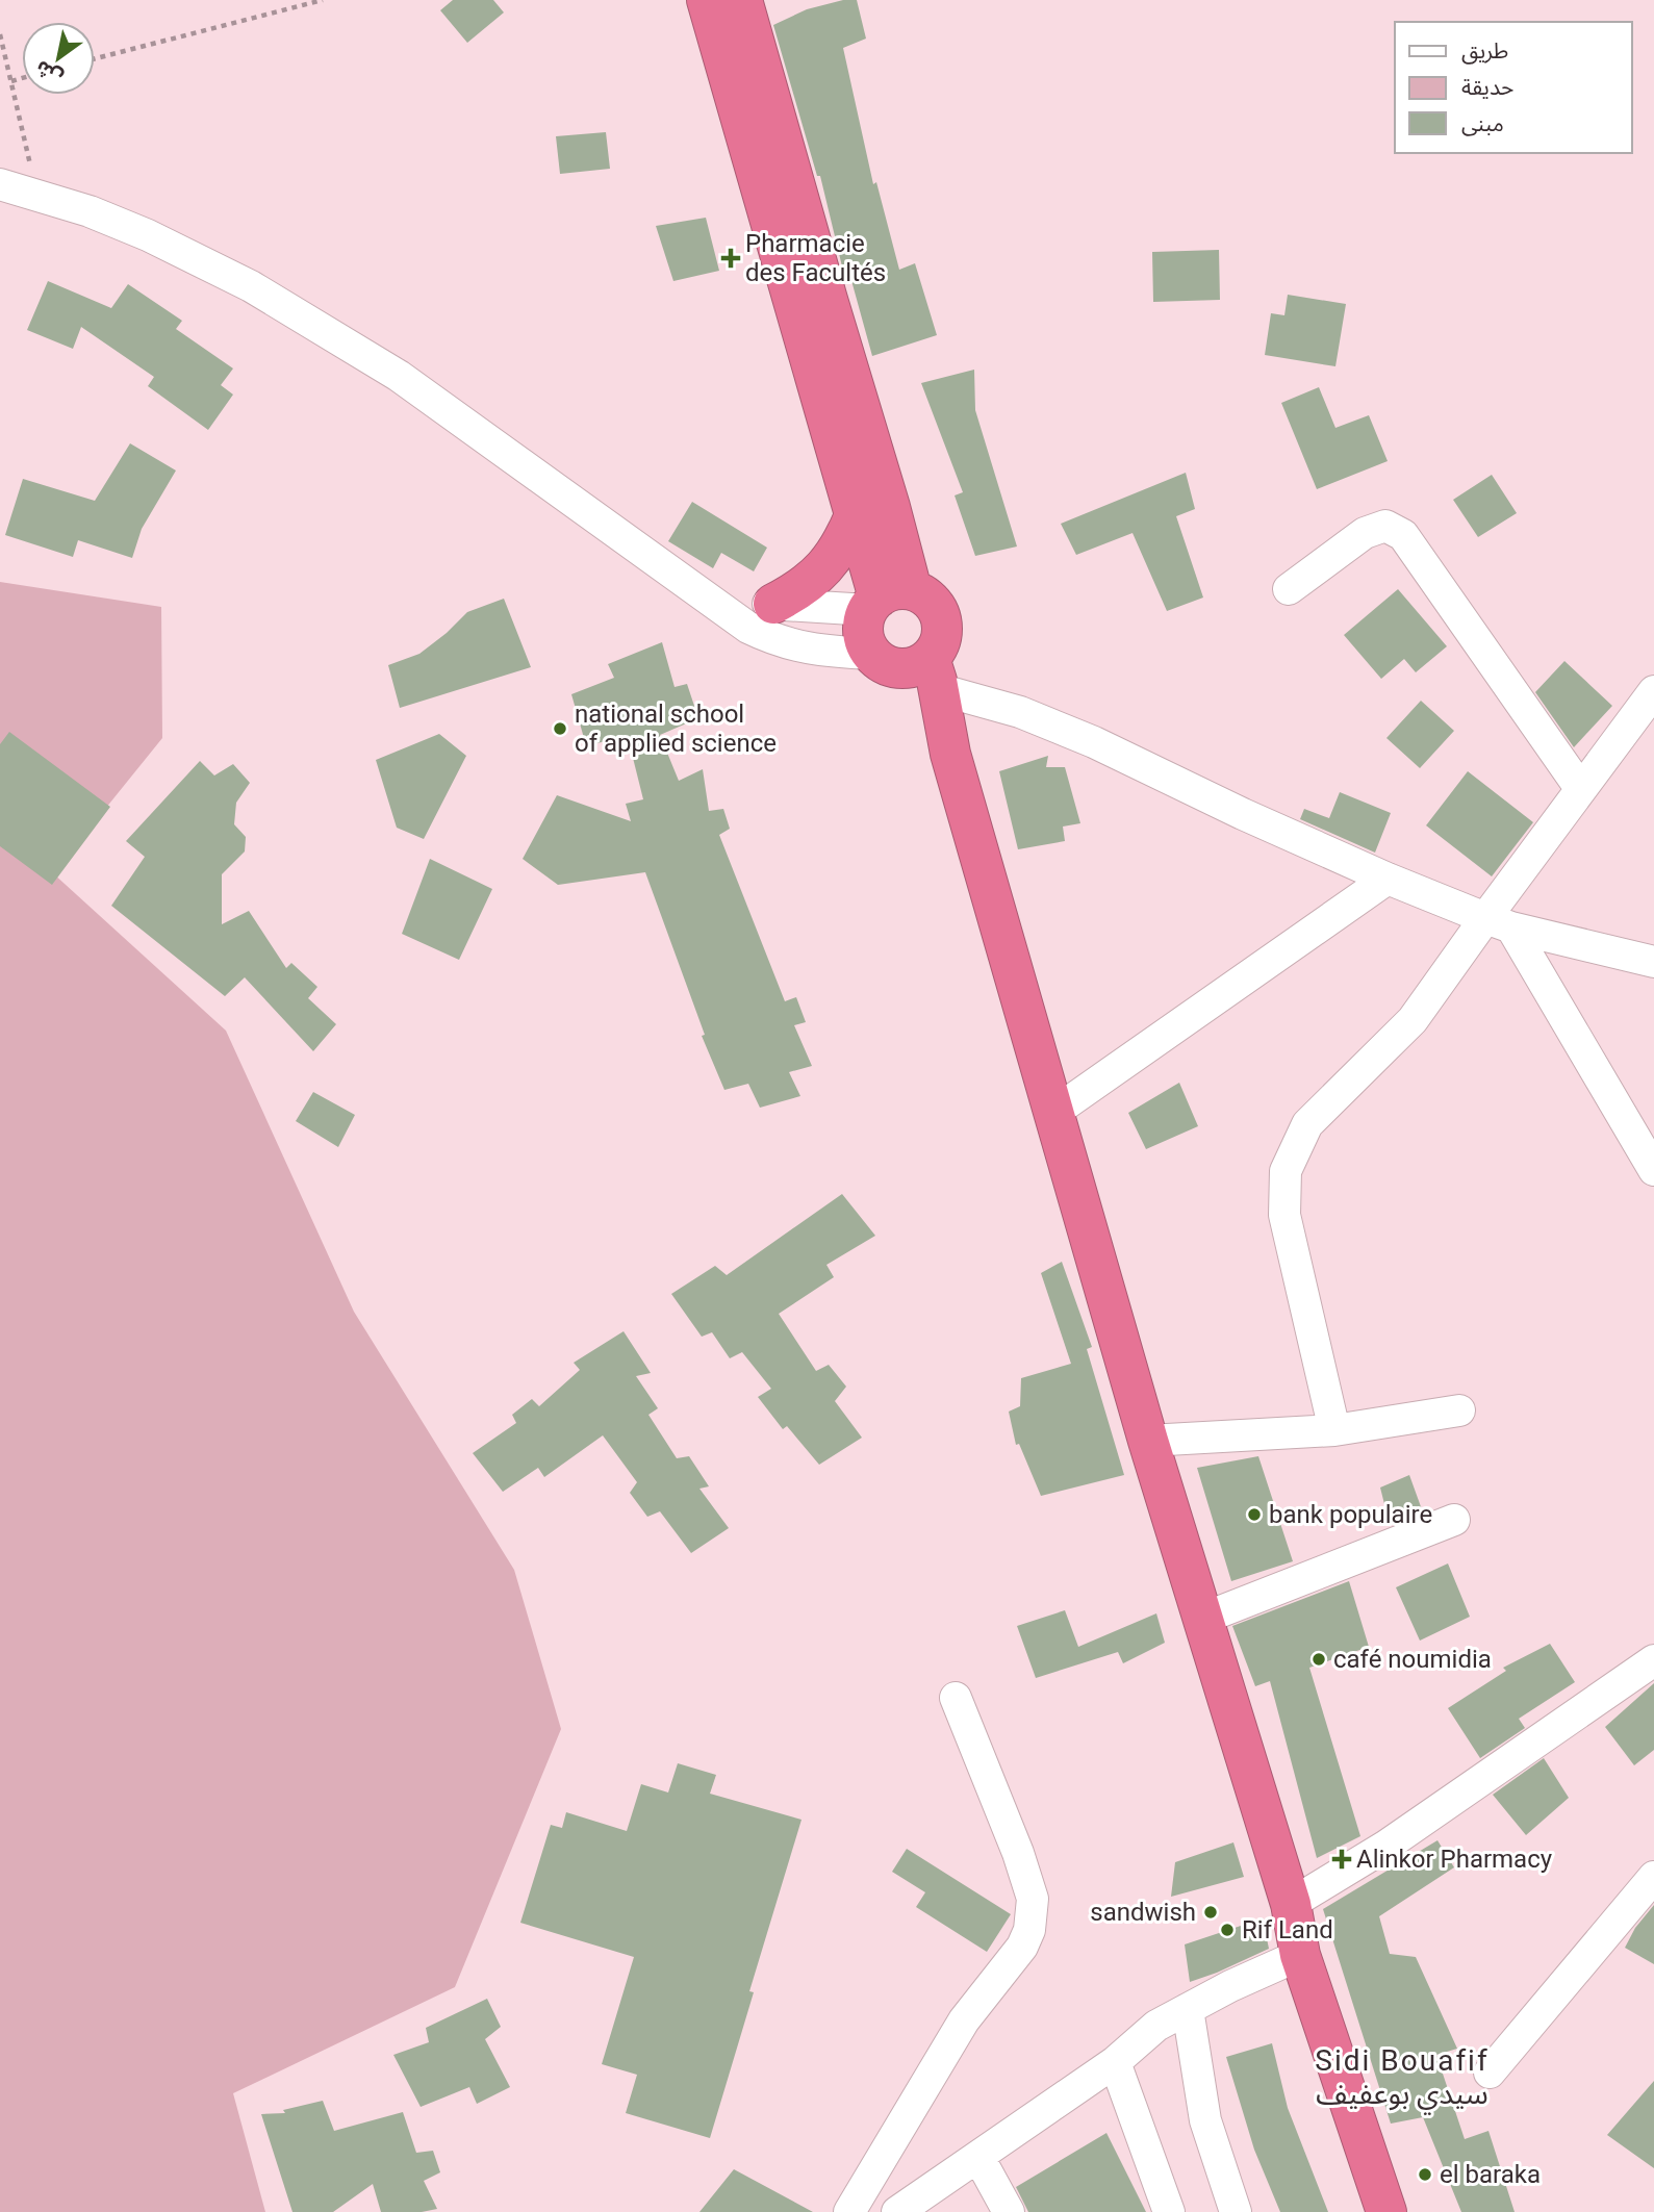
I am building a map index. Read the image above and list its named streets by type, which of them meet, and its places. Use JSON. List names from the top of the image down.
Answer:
{
  "districts": ["Sidi Bouafif سيدي بوعفيف"],
  "places": {
    "health": ["Pharmacie des Facultés", "Alinkor Pharmacy"],
    "other": [
      "national school of applied science",
      "bank populaire",
      "café noumidia",
      "sandwish",
      "Rif Land",
      "el baraka"
    ]
  },
  "legend": ["طريق", "حديقة", "مبنى"],
  "north": "bottom left"
}
